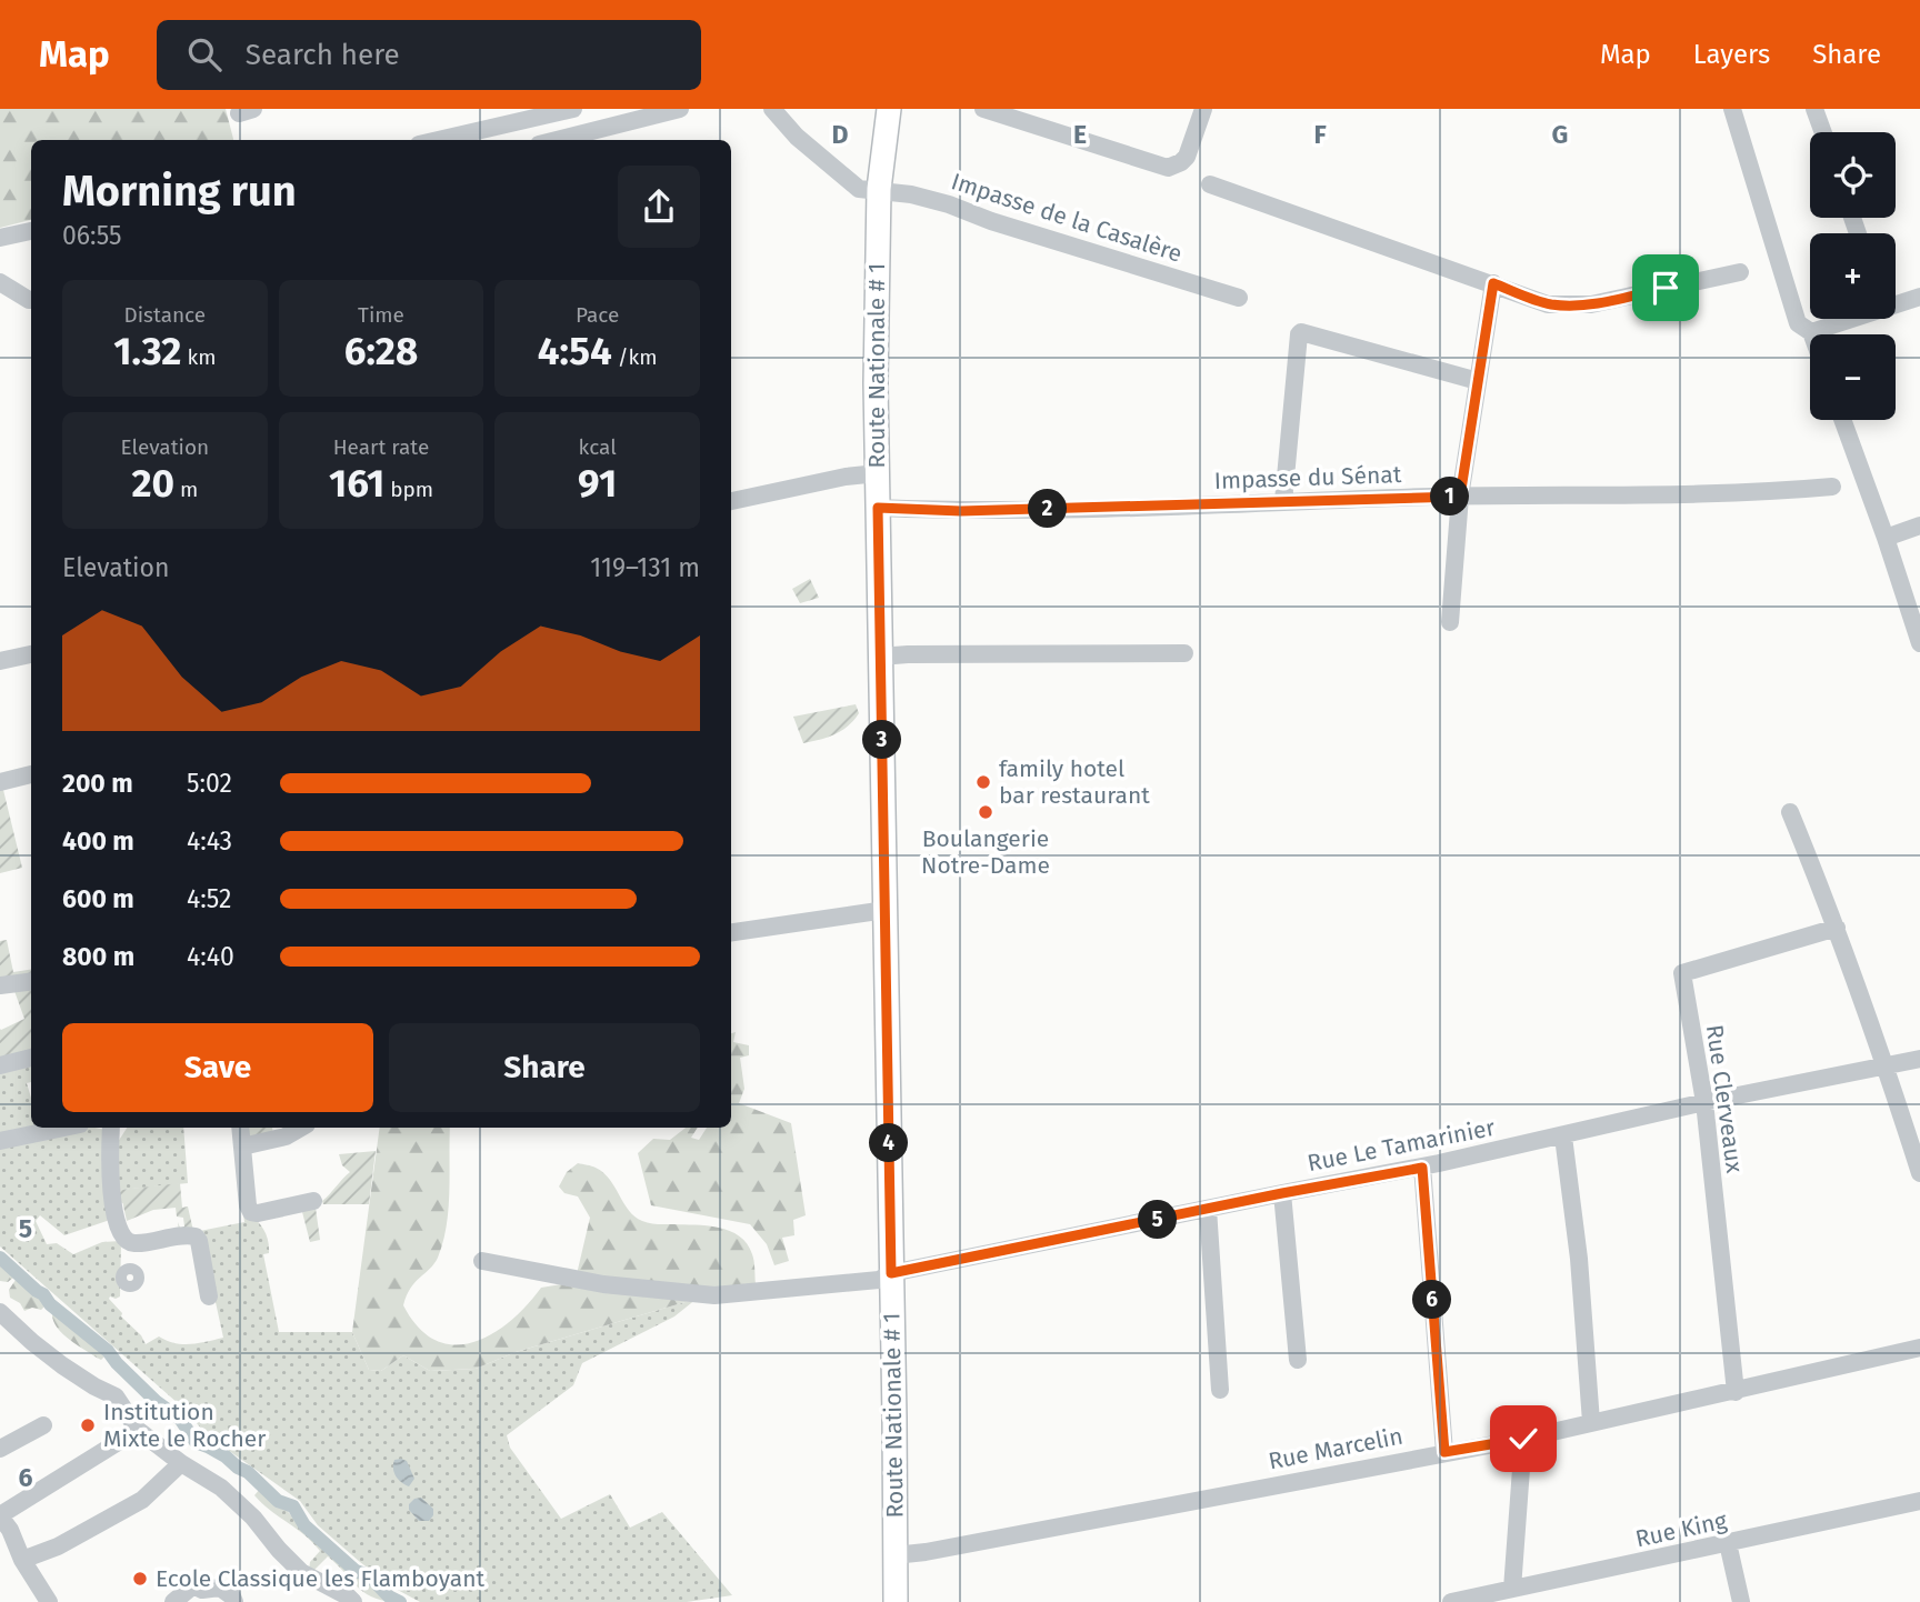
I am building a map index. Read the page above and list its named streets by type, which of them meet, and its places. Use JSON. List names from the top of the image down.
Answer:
{
  "streets": {
    "main road": ["Route Nationale # 1"],
    "street": [
      "Impasse de la Casalère",
      "Impasse du Sénat",
      "Rue Clerveaux",
      "Rue Le Tamarinier",
      "Rue Marcelin",
      "Rue King"
    ]
  },
  "crossings": [
    ["Impasse de la Casalère", "Route Nationale # 1"],
    ["Route Nationale # 1", "Impasse du Sénat"],
    ["Route Nationale # 1", "Rue Le Tamarinier"],
    ["Route Nationale # 1", "Rue Marcelin"],
    ["Rue Clerveaux", "Rue Le Tamarinier"],
    ["Rue Clerveaux", "Rue Marcelin"]
  ],
  "places": [
    "family hotel bar restaurant",
    "Boulangerie Notre-Dame",
    "Institution Mixte le Rocher",
    "Ecole Classique les Flamboyant"
  ],
  "page": {
    "header": "Map",
    "search": "Search here",
    "nav": ["Map", "Layers", "Share"],
    "map_buttons": ["+", "−"],
    "heading": ["Morning run", "06:55"],
    "stats": [
      ["Distance", "1.32 km"],
      ["Time", "6:28"],
      ["Pace", "4:54 /km"],
      ["Elevation", "20 m"],
      ["Heart rate", "161 bpm"],
      ["kcal", "91"]
    ],
    "pins": [
      "1",
      "2",
      "3",
      "4",
      "5",
      "6"
    ],
    "chart": ["Elevation", "119–131 m"],
    "list": [
      {
        "name": "200 m",
        "note": "5:02"
      },
      {
        "name": "400 m",
        "note": "4:43"
      },
      {
        "name": "600 m",
        "note": "4:52"
      },
      {
        "name": "800 m",
        "note": "4:40"
      }
    ],
    "buttons": ["Save", "Share"]
  },
  "grid": {
    "columns": [
      "D",
      "E",
      "F",
      "G"
    ],
    "rows": ["5", "6"]
  }
}
